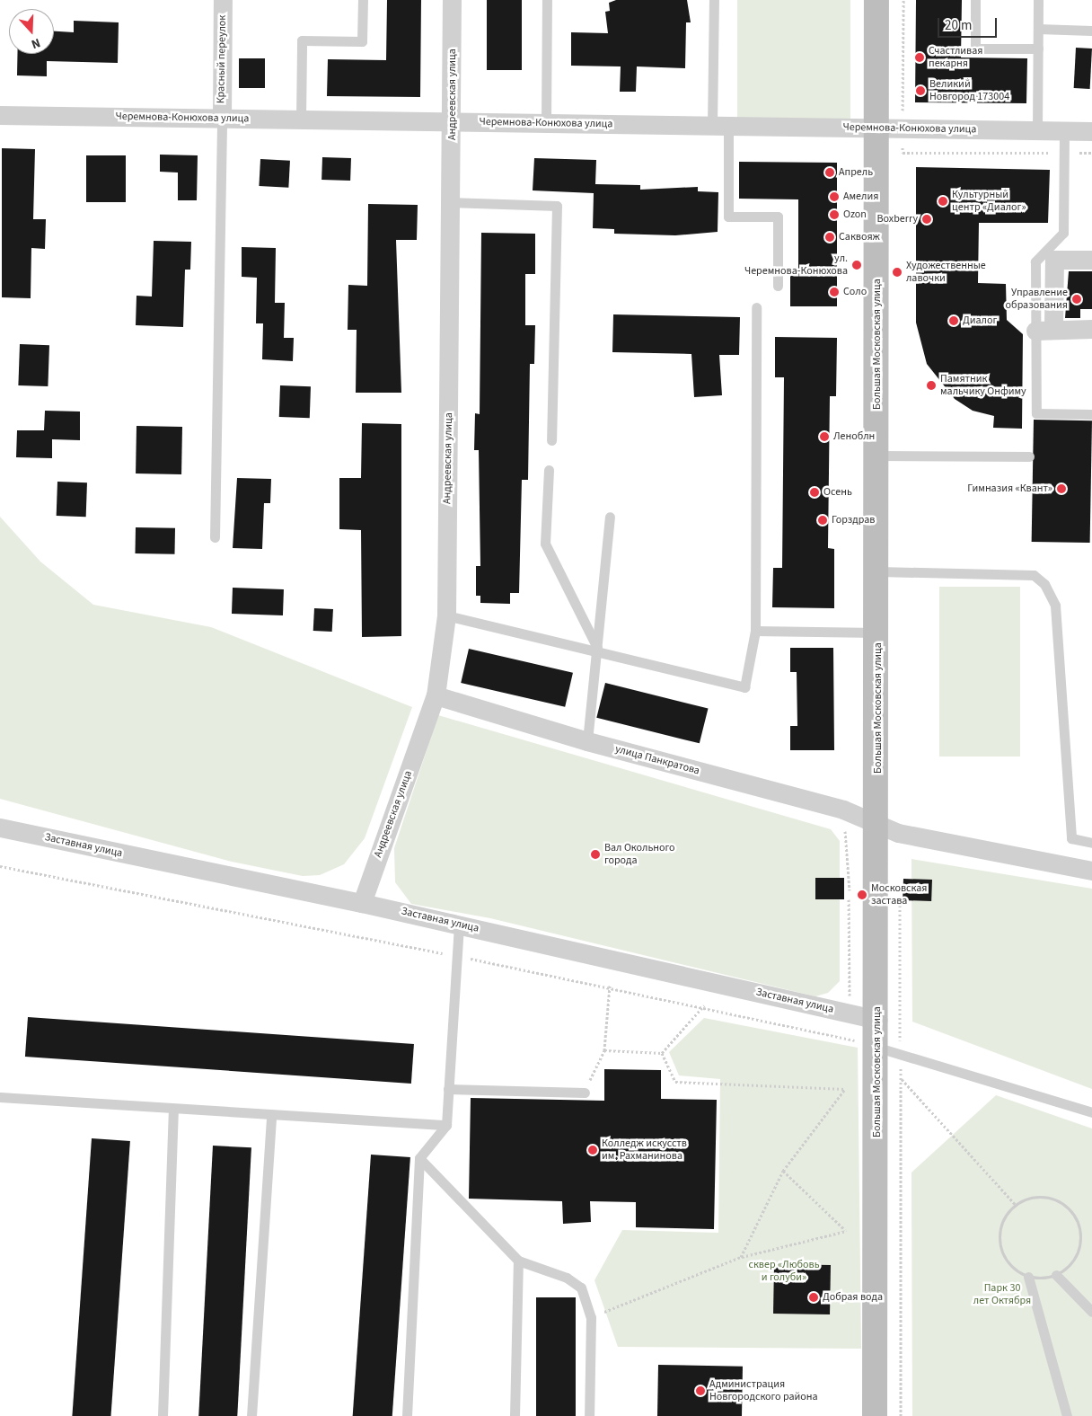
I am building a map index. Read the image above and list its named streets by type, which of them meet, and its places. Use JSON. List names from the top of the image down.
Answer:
{
  "streets": {
    "main road": ["Большая Московская улица"],
    "street": [
      "Красный переулок",
      "Андреевская улица",
      "Черемнова-Конюхова улица",
      "улица Панкратова",
      "Заставная улица"
    ]
  },
  "crossings": [
    ["Красный переулок", "Черемнова-Конюхова улица"],
    ["Андреевская улица", "Черемнова-Конюхова улица"],
    ["Андреевская улица", "улица Панкратова"],
    ["Андреевская улица", "Заставная улица"],
    ["Черемнова-Конюхова улица", "Большая Московская улица"],
    ["Большая Московская улица", "улица Панкратова"],
    ["Большая Московская улица", "Заставная улица"]
  ],
  "parks": ["сквер «Любовь и голуби»", "Парк 30 лет Октября"],
  "places": [
    "Счастливая пекарня",
    "Великий Новгород 173004",
    "Апрель",
    "Амелия",
    "Культурный центр «Диалог»",
    "Ozon",
    "Boxberry",
    "Саквояж",
    "ул. Черемнова-Конюхова",
    "Художественные лавочки",
    "Соло",
    "Управление образования",
    "Диалог",
    "Памятник мальчику Онфиму",
    "Леноблн",
    "Гимназия «Квант»",
    "Осень",
    "Горздрав",
    "Вал Окольного города",
    "Московская застава",
    "Колледж искусств им. Рахманинова",
    "Добрая вода",
    "Администрация Новгородского района"
  ],
  "scale_bar": "20 m",
  "north": "bottom"
}
